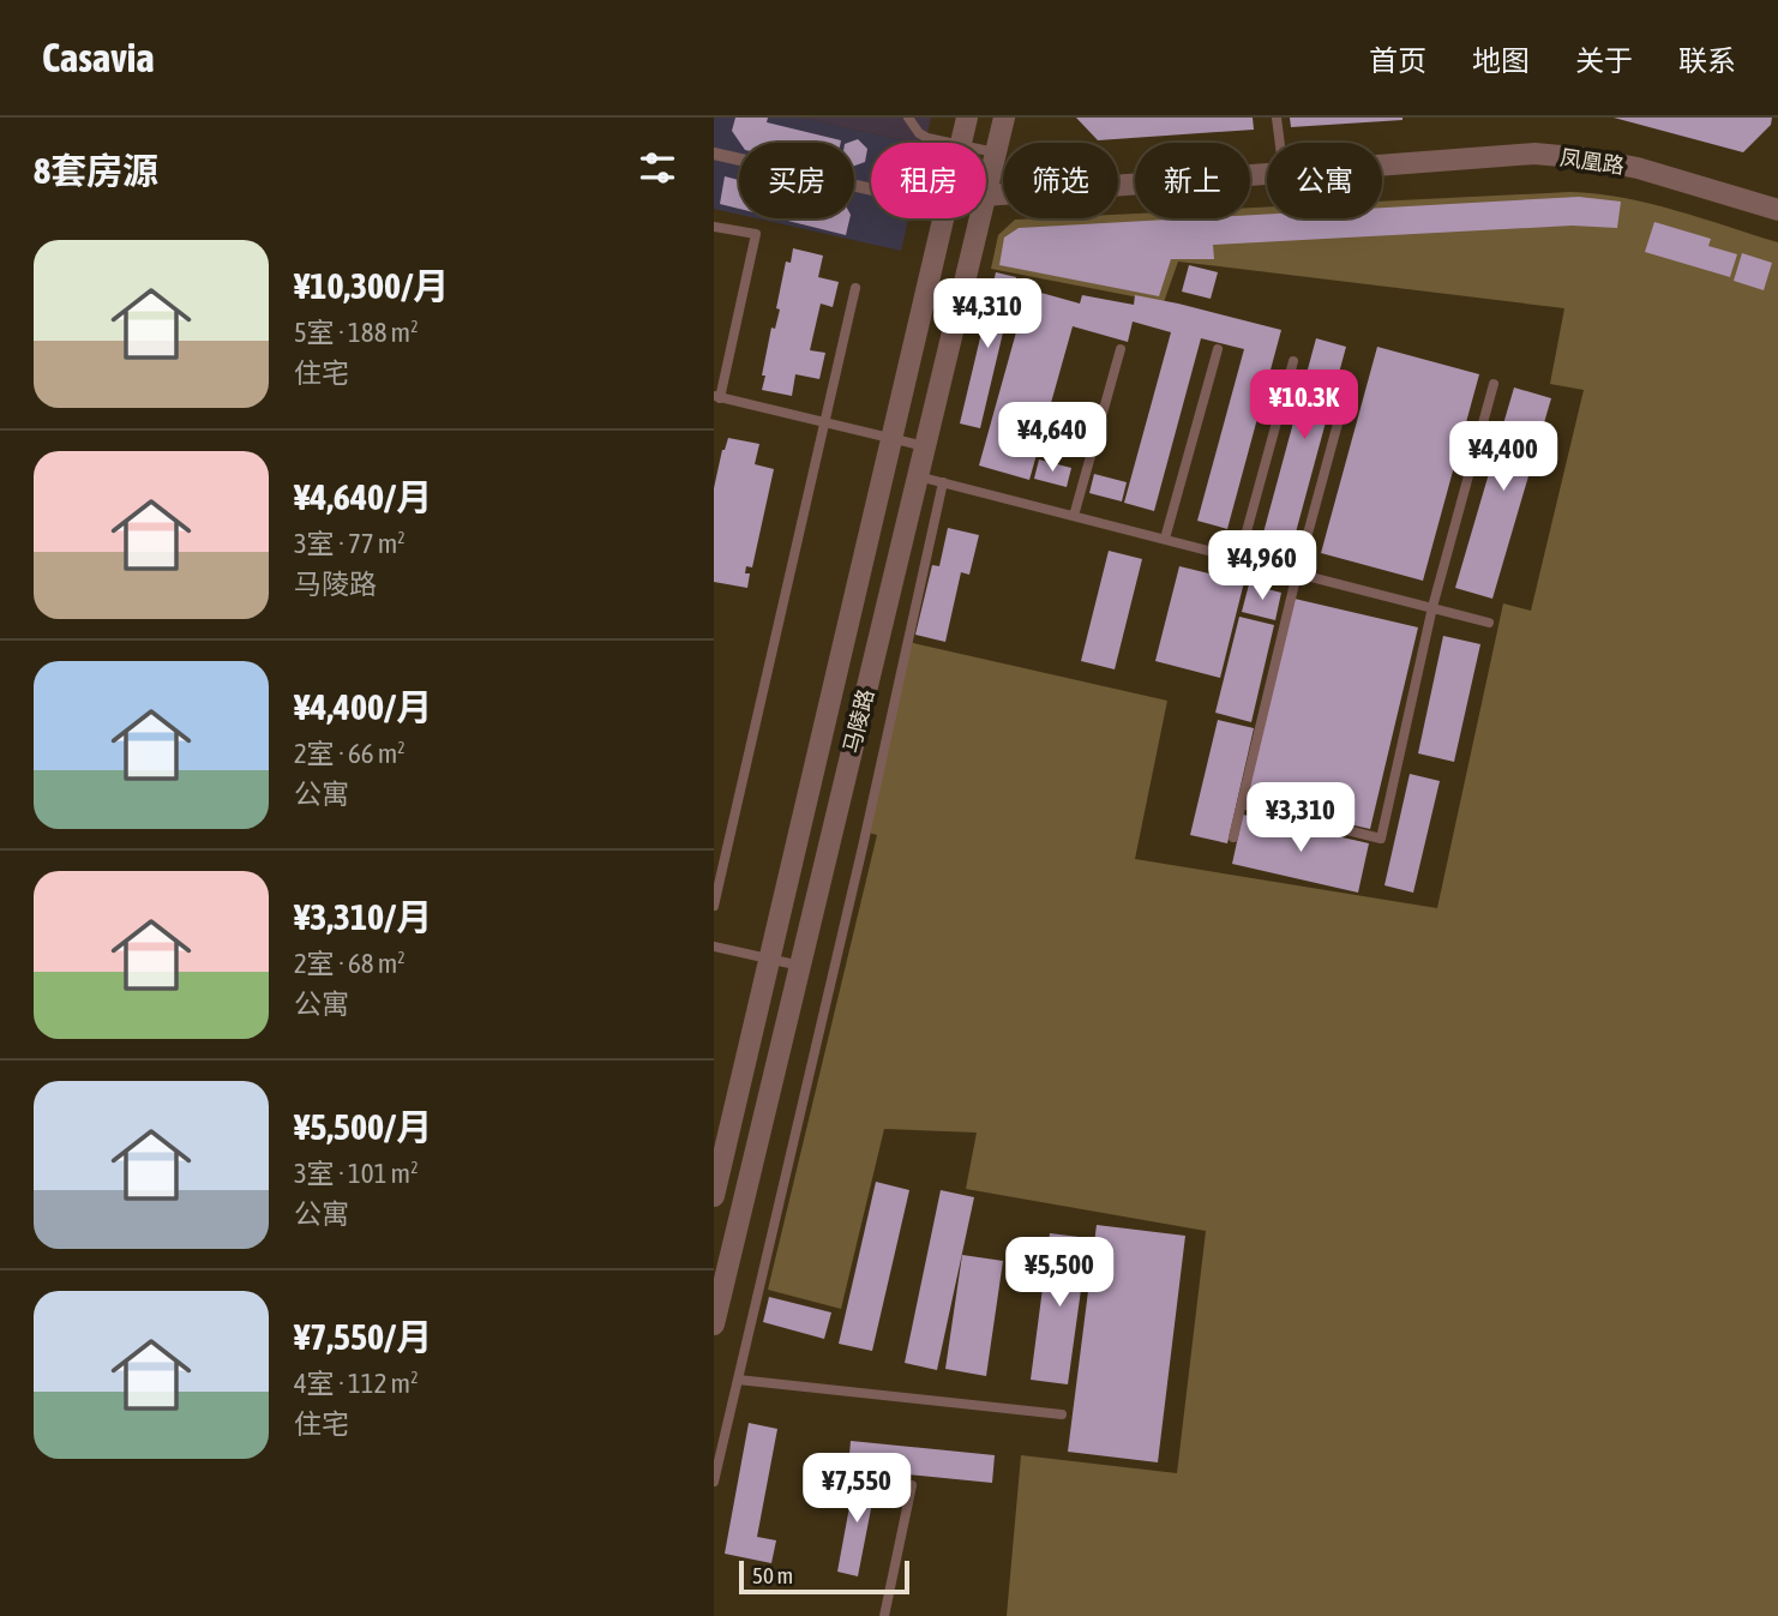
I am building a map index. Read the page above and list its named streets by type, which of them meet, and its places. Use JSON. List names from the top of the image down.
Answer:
{
  "streets": {
    "street": ["凤凰路", "马陵路"]
  },
  "scale_bar": "50 m",
  "page": {
    "header": "Casavia",
    "nav": [
      "首页",
      "地图",
      "关于",
      "联系"
    ],
    "heading": "8套房源",
    "chip": [
      "买房",
      "租房",
      "筛选",
      "新上",
      "公寓"
    ],
    "list": [
      {
        "name": "¥10,300/月",
        "note": "5室 · 188 m² · 住宅"
      },
      {
        "name": "¥4,640/月",
        "note": "3室 · 77 m² · 马陵路"
      },
      {
        "name": "¥4,400/月",
        "note": "2室 · 66 m² · 公寓"
      },
      {
        "name": "¥3,310/月",
        "note": "2室 · 68 m² · 公寓"
      },
      {
        "name": "¥5,500/月",
        "note": "3室 · 101 m² · 公寓"
      },
      {
        "name": "¥7,550/月",
        "note": "4室 · 112 m² · 住宅"
      }
    ],
    "price": [
      "¥4,310",
      "¥10.3K",
      "¥4,640",
      "¥4,400",
      "¥4,960",
      "¥3,310",
      "¥5,500",
      "¥7,550"
    ],
    "scale": "50 m"
  }
}
